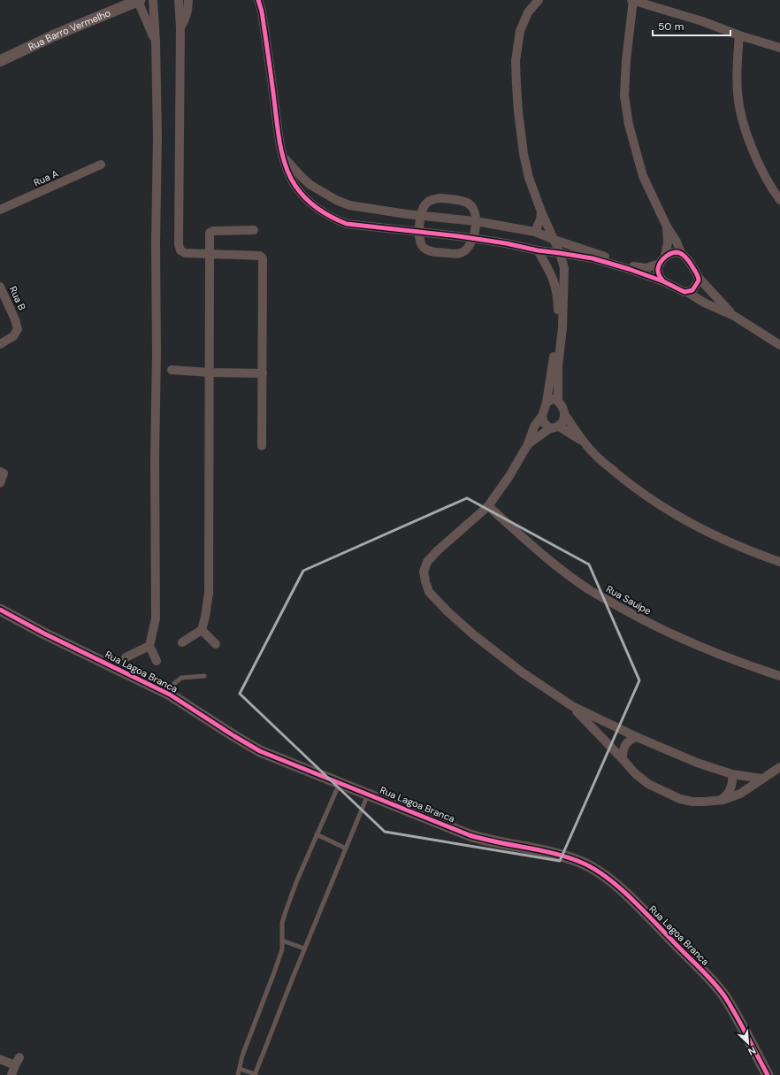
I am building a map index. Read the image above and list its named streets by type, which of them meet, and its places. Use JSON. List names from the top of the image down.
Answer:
{
  "streets": {
    "street": [
      "Rua Barro Vermelho",
      "Rua A",
      "Rua B",
      "Rua Sauípe",
      "Rua Lagoa Branca"
    ]
  },
  "scale_bar": "50 m",
  "north": "bottom right"
}
